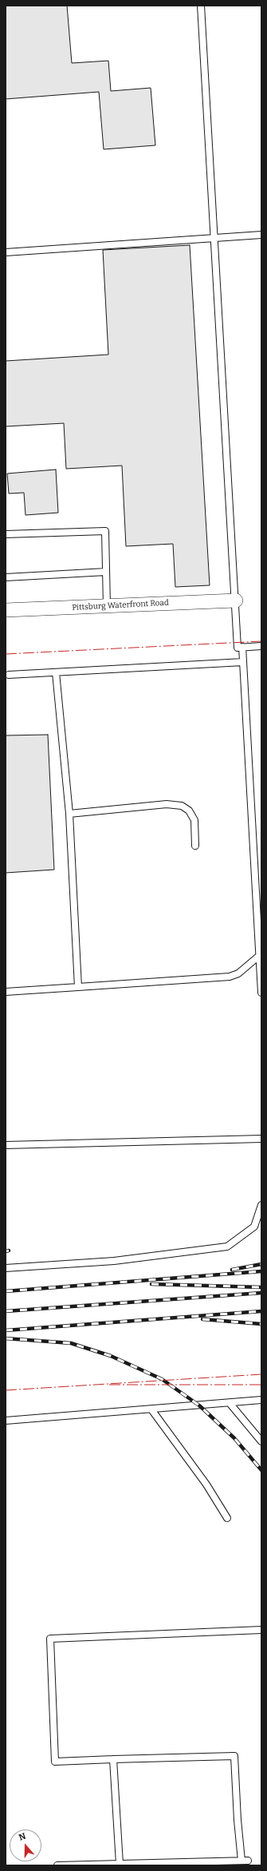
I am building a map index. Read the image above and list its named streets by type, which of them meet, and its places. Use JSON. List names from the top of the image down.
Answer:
{
  "streets": {
    "street": ["Pittsburg Waterfront Road"]
  },
  "north": "top"
}
